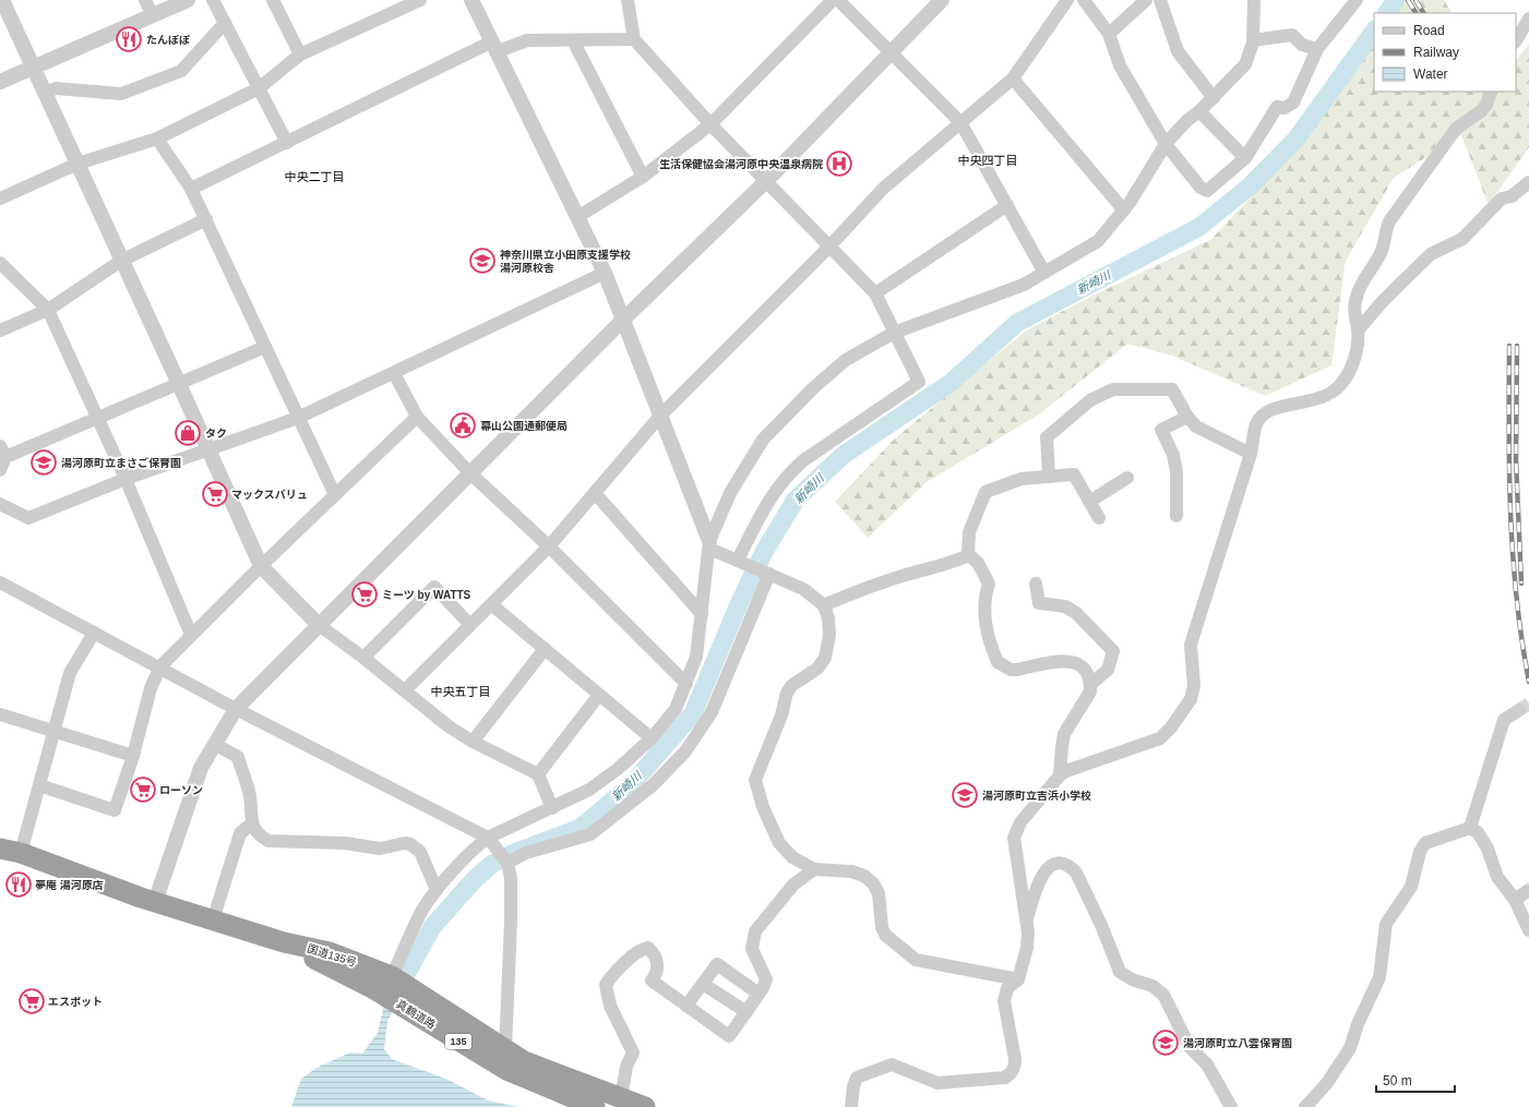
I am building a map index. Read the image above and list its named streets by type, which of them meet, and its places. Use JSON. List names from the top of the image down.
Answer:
{
  "streets": {
    "highway": ["国道135号", "真鶴道路", "135"]
  },
  "crossings": [
    ["国道135号", "真鶴道路"]
  ],
  "districts": ["中央四丁目", "中央二丁目", "中央五丁目"],
  "water": ["新崎川"],
  "places": {
    "restaurant": ["たんぽぽ", "夢庵 湯河原店"],
    "hospital": ["生活保健協会湯河原中央温泉病院"],
    "school or university": [
      "神奈川県立小田原支援学校 湯河原校舎",
      "湯河原町立まさご保育園",
      "湯河原町立吉浜小学校",
      "湯河原町立八雲保育園"
    ],
    "public building": ["幕山公園通郵便局"],
    "shop": ["タク"],
    "supermarket": [
      "マックスバリュ",
      "ミーツ by WATTS",
      "ローソン",
      "エスポット"
    ]
  },
  "legend": ["Road", "Railway", "Water"],
  "scale_bar": "50 m"
}
